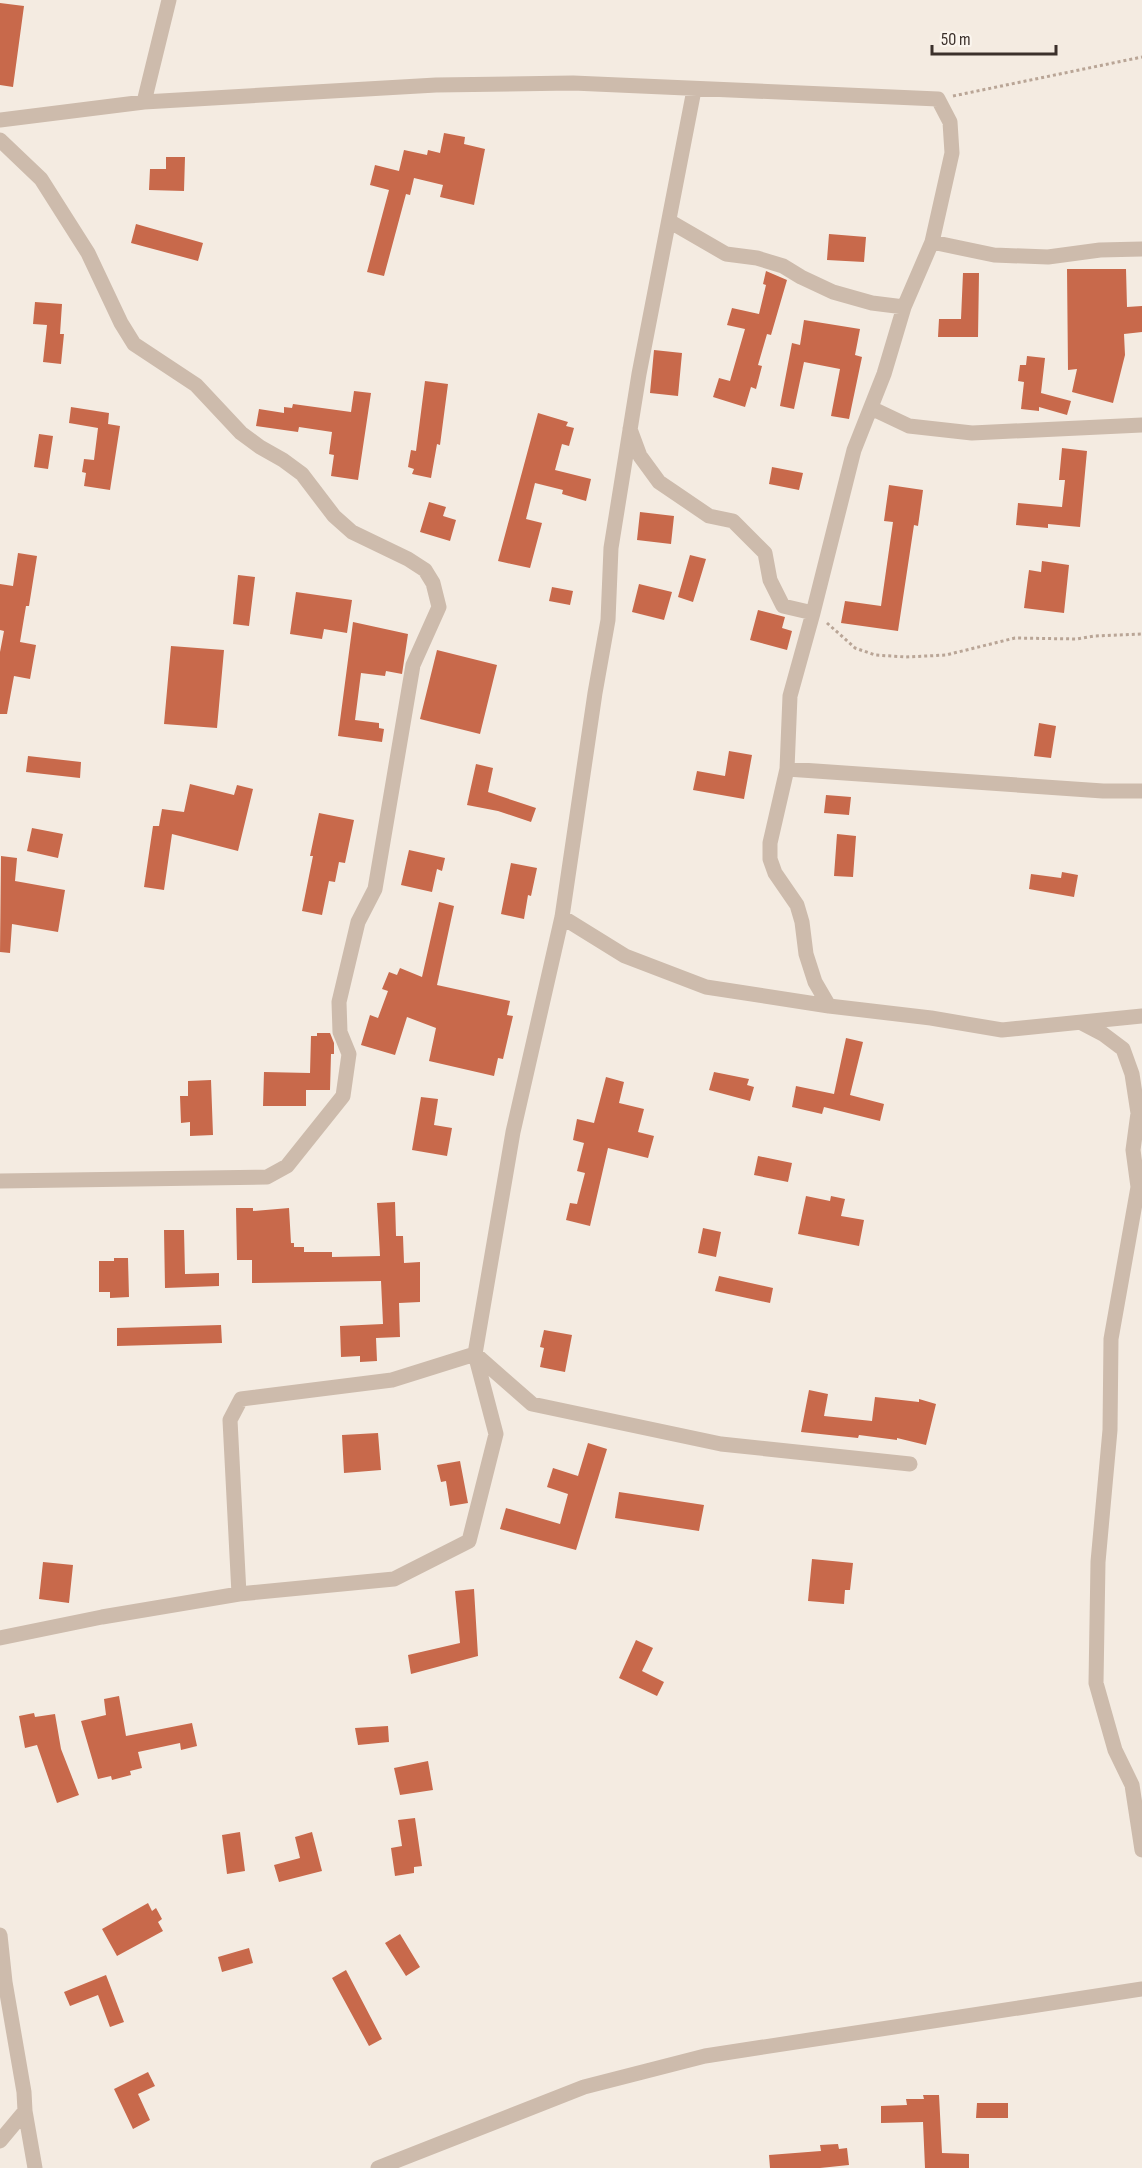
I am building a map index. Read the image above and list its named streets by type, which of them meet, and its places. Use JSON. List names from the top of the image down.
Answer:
{
  "scale_bar": "50 m"
}
